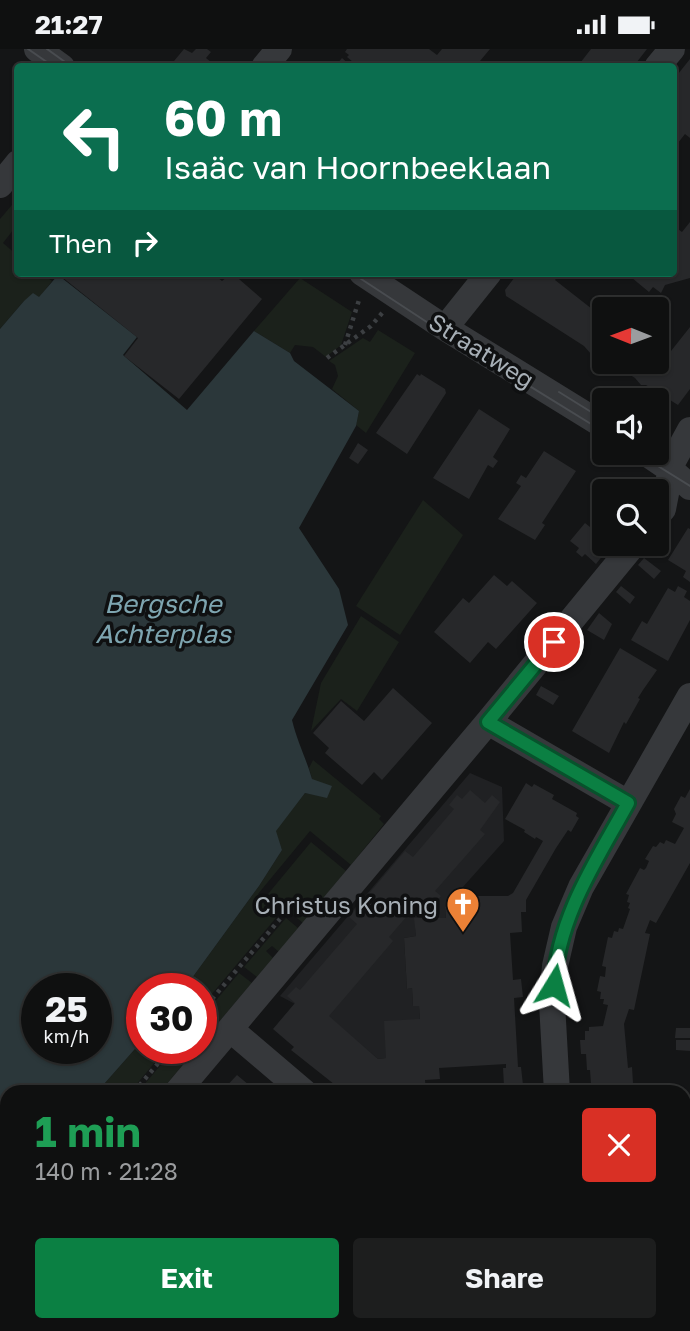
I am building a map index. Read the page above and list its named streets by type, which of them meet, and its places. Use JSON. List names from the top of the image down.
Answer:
{
  "streets": {
    "street": ["Straatweg"]
  },
  "water": ["Bergsche Achterplas"],
  "places": {
    "church": ["Christus Koning"]
  },
  "north": "left",
  "page": {
    "status": "21:27",
    "turn": ["60 m", "Isaäc van Hoornbeeklaan"],
    "then": "Then",
    "speed": "25 km/h",
    "limit": "30",
    "heading": ["1 min", "140 m · 21:28"],
    "buttons": ["Exit", "Share"]
  }
}
